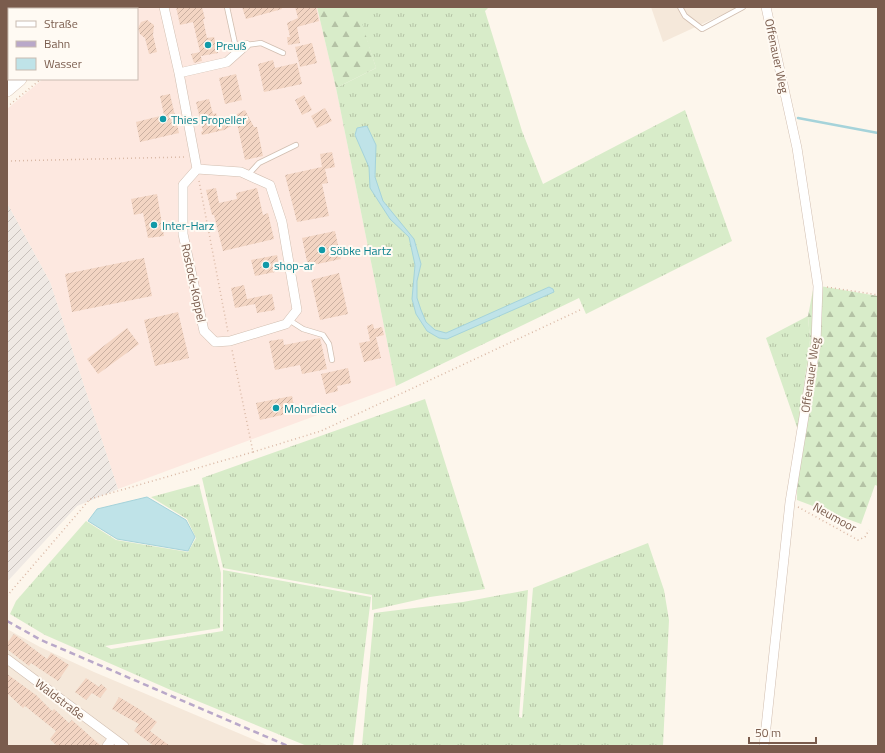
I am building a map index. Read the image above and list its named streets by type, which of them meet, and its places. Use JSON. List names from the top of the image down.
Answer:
{
  "streets": {
    "street": ["Offenauer Weg", "Rostock-Koppel", "Waldstraße"],
    "path": ["Neumoor"]
  },
  "crossings": [
    ["Offenauer Weg", "Neumoor"]
  ],
  "places": [
    "Preuß",
    "Thies Propeller",
    "Inter-Harz",
    "Söbke Hartz",
    "shop-ar",
    "Mohrdieck"
  ],
  "legend": ["Straße", "Bahn", "Wasser"],
  "scale_bar": "50 m"
}
